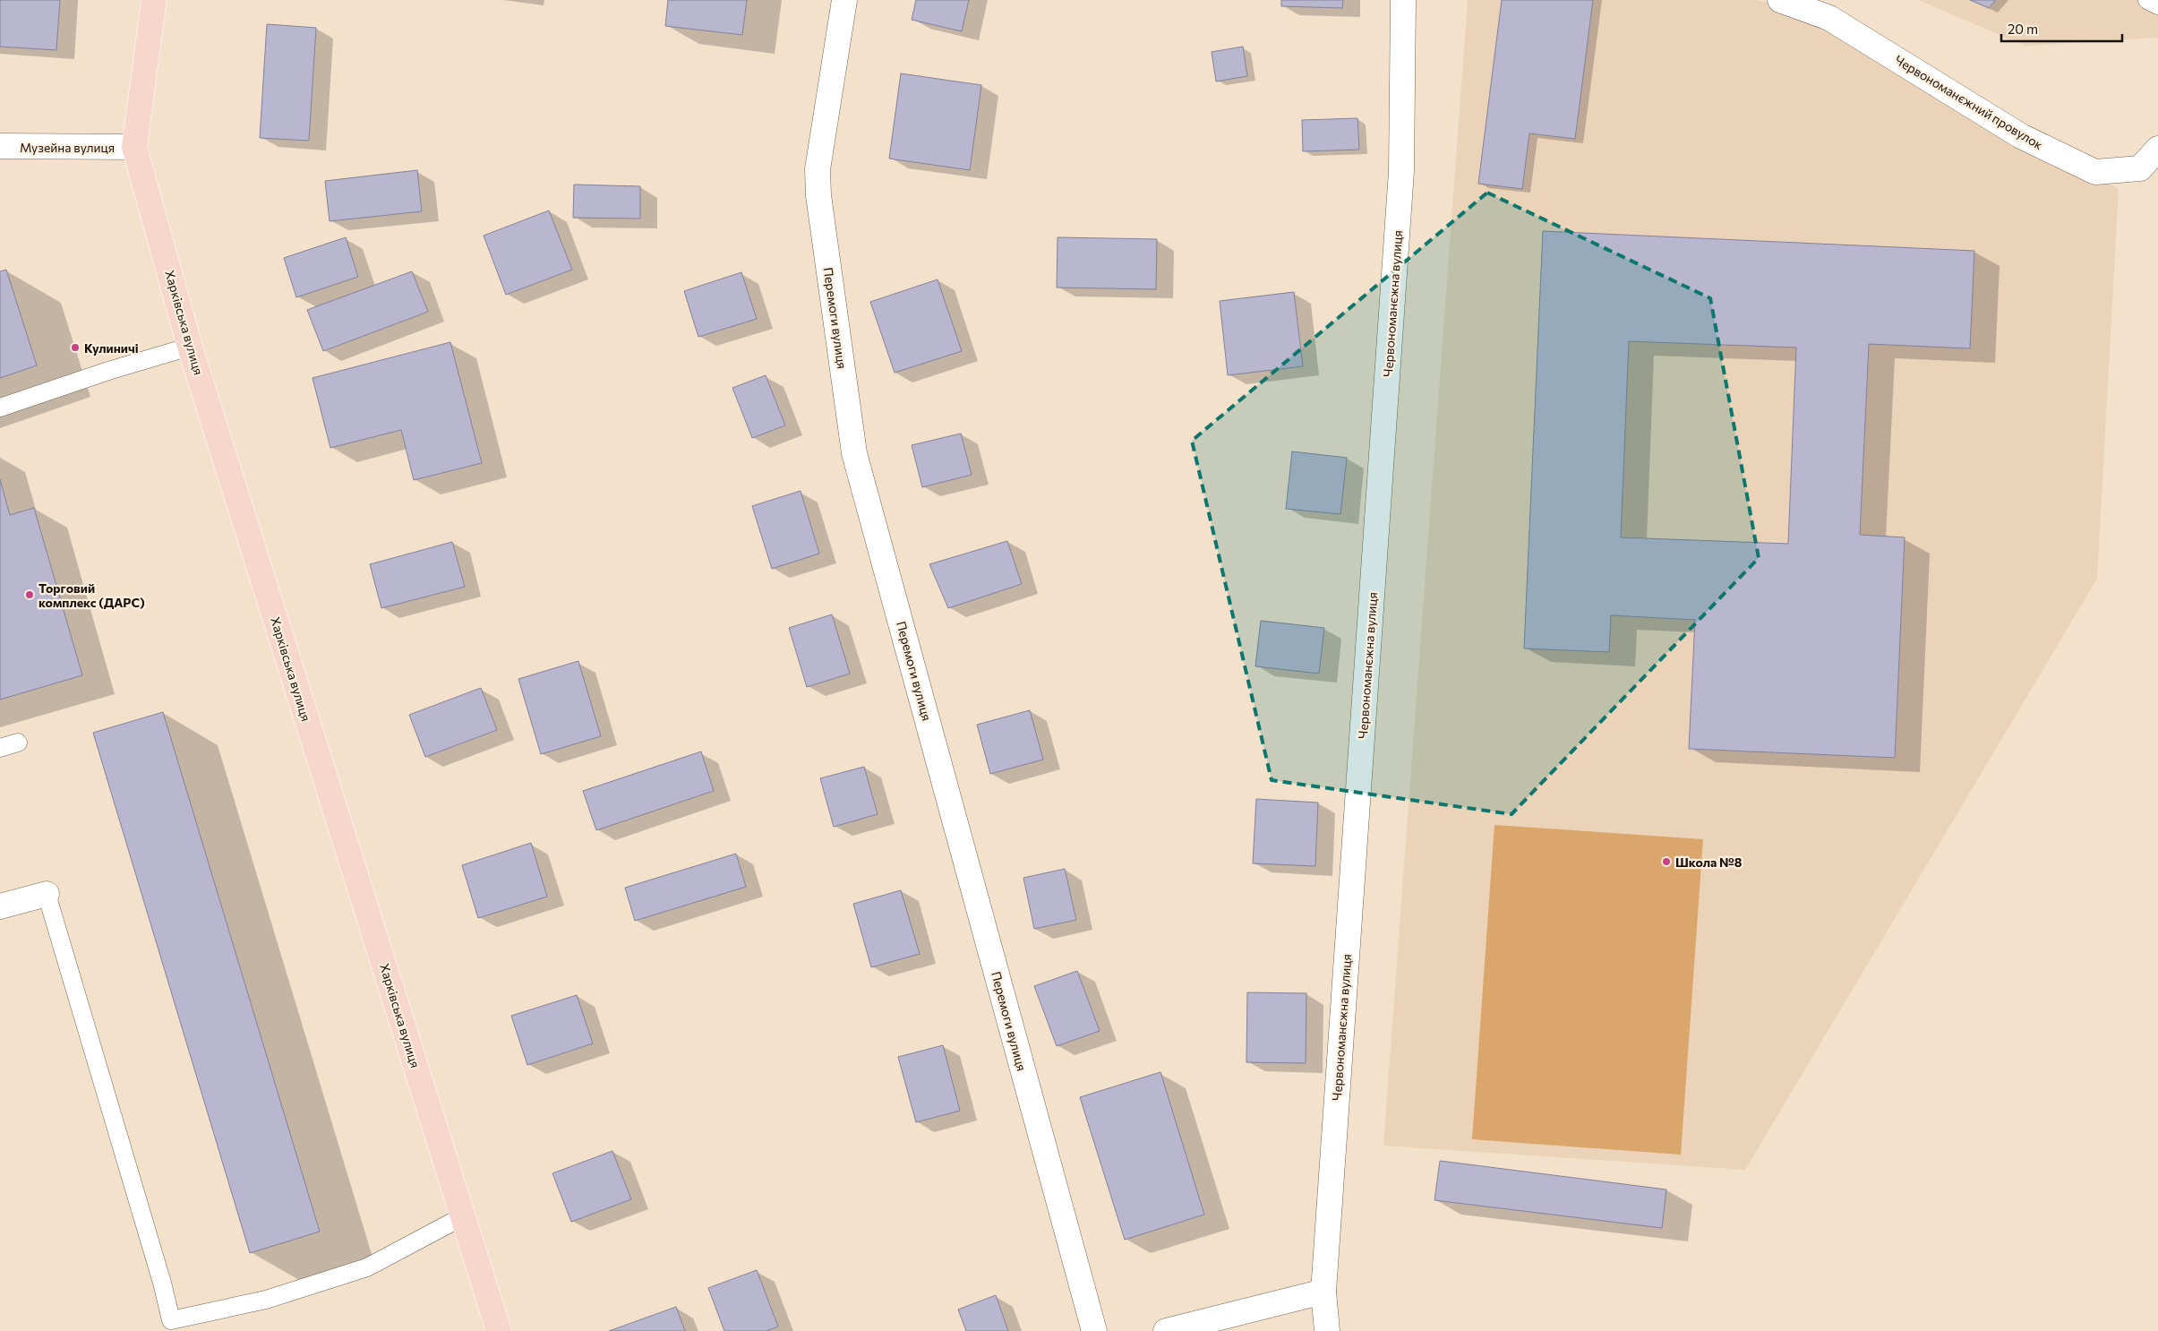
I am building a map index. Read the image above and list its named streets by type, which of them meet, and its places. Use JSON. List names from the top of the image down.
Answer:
{
  "streets": {
    "main road": ["Харківська вулиця"],
    "street": [
      "Червономанєжний провулок",
      "Музейна вулиця",
      "Червономанєжна вулиця",
      "Перемоги вулиця"
    ]
  },
  "crossings": [
    ["Музейна вулиця", "Харківська вулиця"]
  ],
  "places": ["Кулиничі", "Торговий комплекс (ДАРС)", "Школа №8"],
  "scale_bar": "20 m"
}
